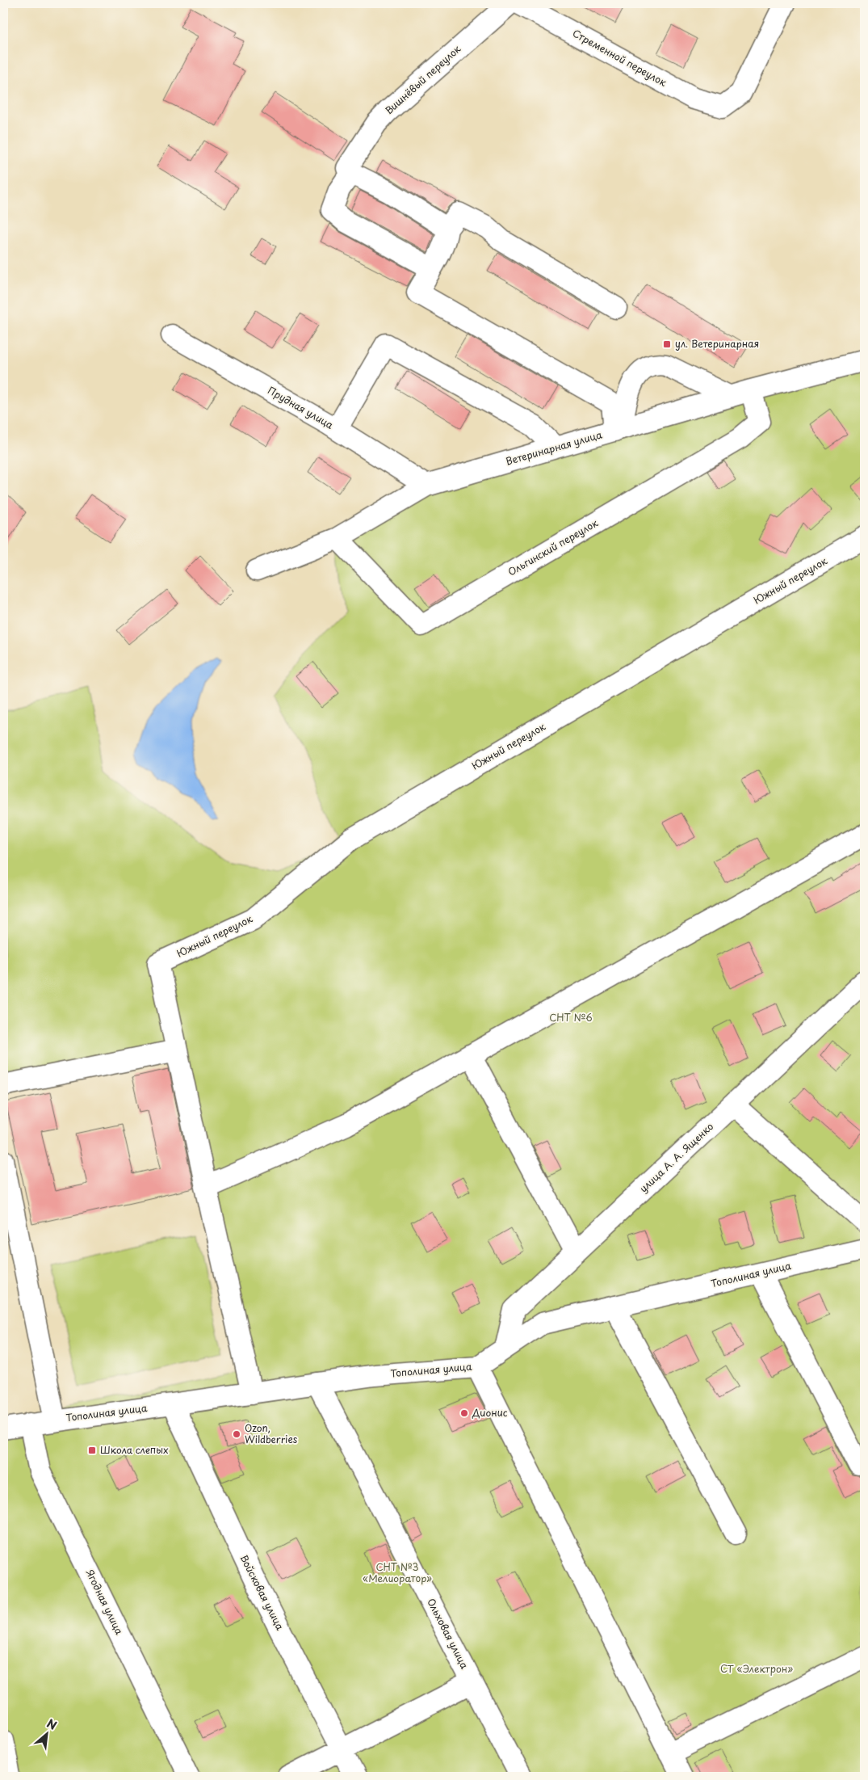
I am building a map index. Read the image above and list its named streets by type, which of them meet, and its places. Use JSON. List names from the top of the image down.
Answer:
{
  "streets": {
    "street": [
      "Стременной переулок",
      "Вишнёвый переулок",
      "Прудная улица",
      "Ветеринарная улица",
      "Ольгинский переулок",
      "Южный переулок",
      "улица А. А. Ященко",
      "Тополиная улица",
      "Войсковая улица",
      "Ягодная улица",
      "Ольховая улица"
    ]
  },
  "crossings": [
    ["Прудная улица", "Ветеринарная улица"],
    ["Ветеринарная улица", "Ольгинский переулок"],
    ["улица А. А. Ященко", "Тополиная улица"],
    ["Тополиная улица", "Войсковая улица"],
    ["Тополиная улица", "Ягодная улица"],
    ["Тополиная улица", "Ольховая улица"]
  ],
  "parks": ["СНТ №6", "СНТ №3 «Мелиоратор»", "СТ «Электрон»"],
  "places": {
    "transit": ["ул. Ветеринарная", "Школа слепых"],
    "other": ["Дионис", "Ozon, Wildberries"]
  },
  "north": "top right"
}
